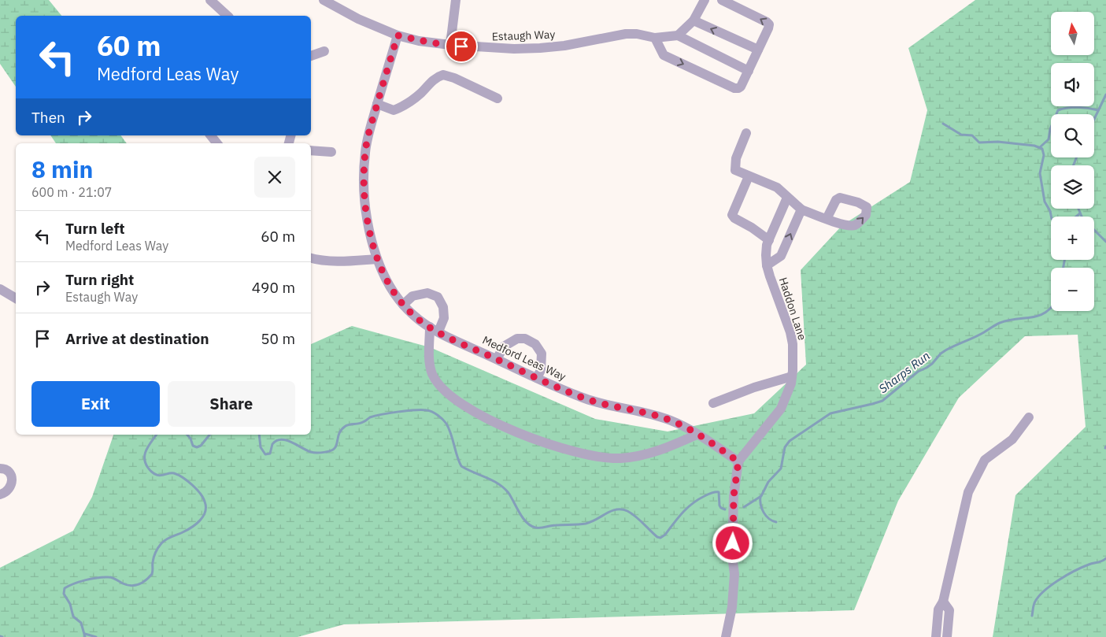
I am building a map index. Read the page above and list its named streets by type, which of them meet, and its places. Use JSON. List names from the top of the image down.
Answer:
{
  "streets": {
    "street": ["Estaugh Way", "Haddon Lane", "Medford Leas Way"]
  },
  "crossings": [
    ["Estaugh Way", "Medford Leas Way"],
    ["Haddon Lane", "Medford Leas Way"]
  ],
  "water": ["Sharps Run"],
  "north": "top",
  "page": {
    "map_buttons": ["+", "−"],
    "turn": ["60 m", "Medford Leas Way"],
    "then": "Then",
    "heading": ["8 min", "600 m · 21:07"],
    "list": [
      {
        "name": "Turn left",
        "note": "Medford Leas Way",
        "value": "60 m"
      },
      {
        "name": "Turn right",
        "note": "Estaugh Way",
        "value": "490 m"
      },
      {
        "name": "Arrive at destination",
        "value": "50 m"
      }
    ],
    "buttons": ["Exit", "Share"]
  }
}
